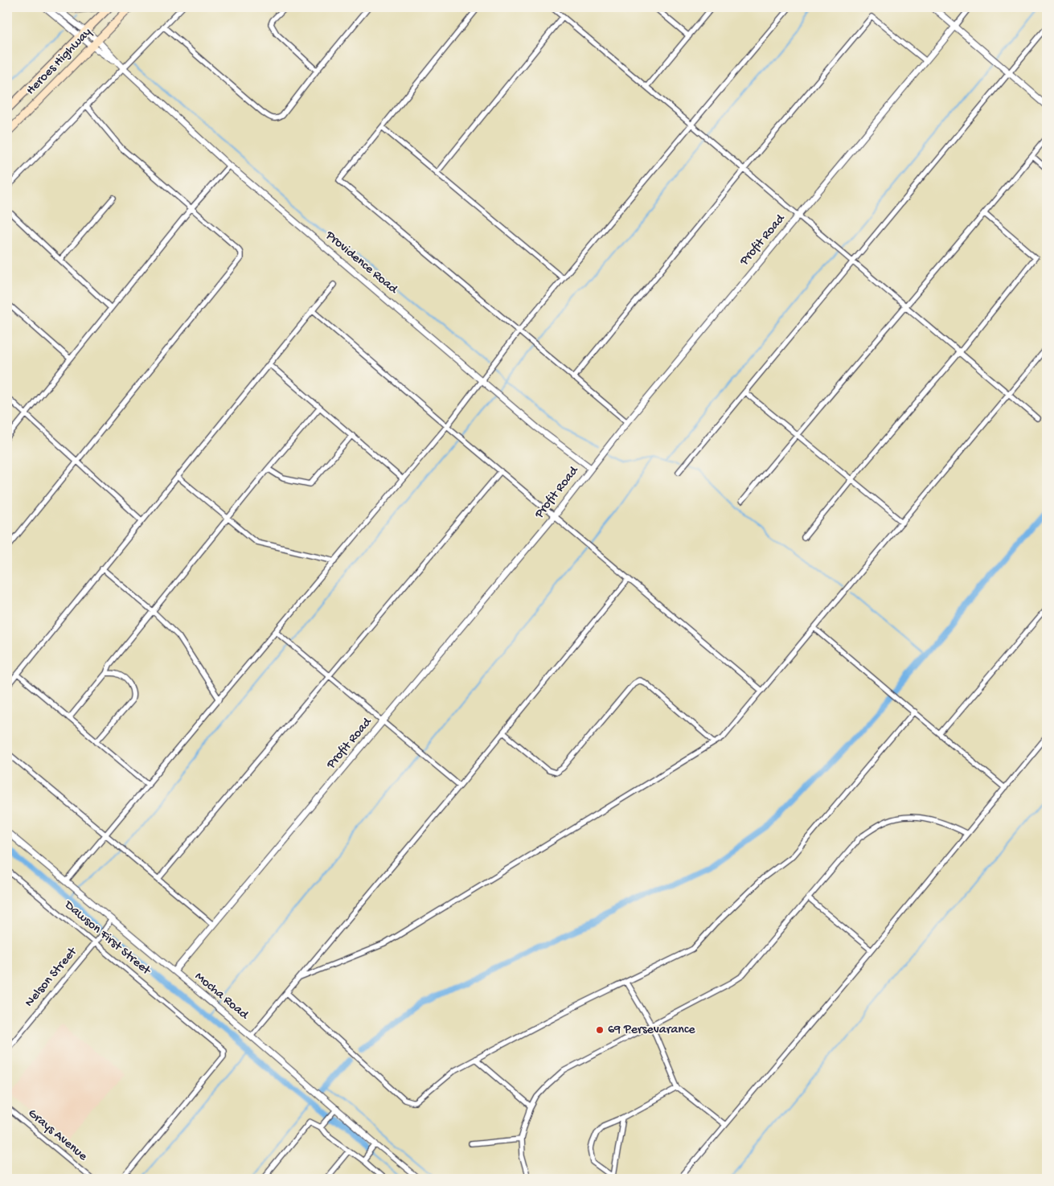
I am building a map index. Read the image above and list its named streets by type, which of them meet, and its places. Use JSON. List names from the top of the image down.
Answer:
{
  "streets": {
    "main road": ["Heroes Highway"],
    "street": [
      "Profit Road",
      "Providence Road",
      "Dawson First Street",
      "Nelson Street",
      "Mocha Road",
      "Grays Avenue"
    ]
  },
  "crossings": [
    ["Heroes Highway", "Providence Road"],
    ["Profit Road", "Providence Road"],
    ["Profit Road", "Mocha Road"],
    ["Dawson First Street", "Nelson Street"],
    ["Nelson Street", "Mocha Road"]
  ],
  "places": ["69 Persevarance"]
}
